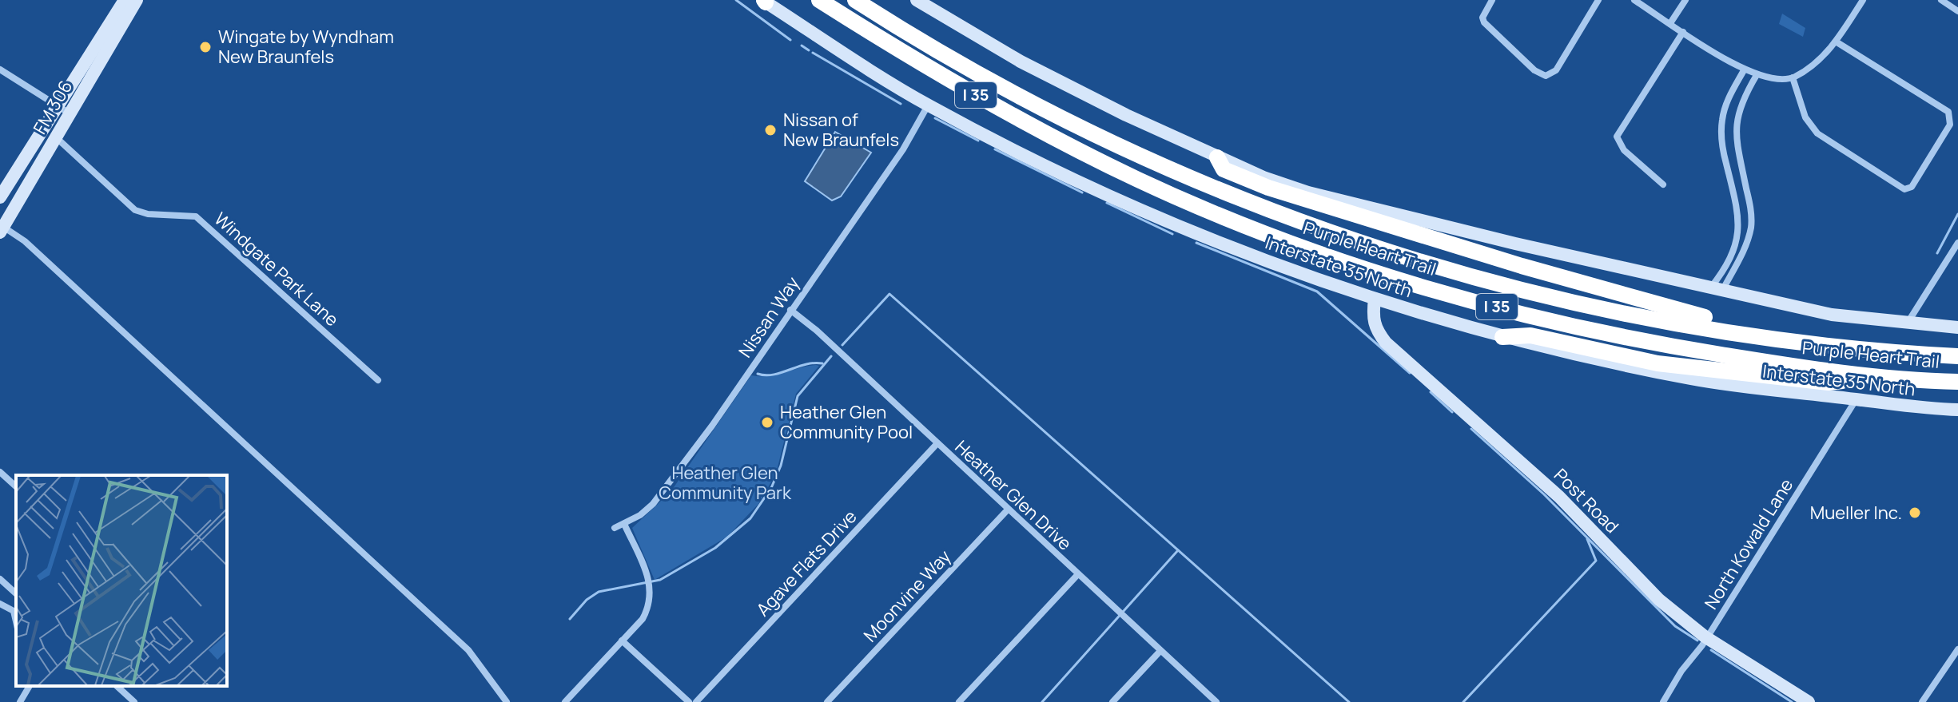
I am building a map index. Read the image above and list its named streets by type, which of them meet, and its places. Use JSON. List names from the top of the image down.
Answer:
{
  "streets": {
    "highway": ["I 35", "Purple Heart Trail"],
    "main road": ["FM 306", "Interstate 35 North", "Post Road"],
    "street": [
      "Windgate Park Lane",
      "Nissan Way",
      "Heather Glen Drive",
      "North Kowald Lane",
      "Agave Flats Drive",
      "Moonvine Way"
    ]
  },
  "crossings": [
    ["FM 306", "Windgate Park Lane"],
    ["Interstate 35 North", "Nissan Way"],
    ["Interstate 35 North", "Post Road"],
    ["Interstate 35 North", "North Kowald Lane"],
    ["Nissan Way", "Heather Glen Drive"],
    ["Heather Glen Drive", "Agave Flats Drive"],
    ["Heather Glen Drive", "Moonvine Way"],
    ["Post Road", "North Kowald Lane"]
  ],
  "parks": ["Heather Glen Community Park"],
  "places": [
    "Wingate by Wyndham New Braunfels",
    "Nissan of New Braunfels",
    "Heather Glen Community Pool",
    "Mueller Inc."
  ]
}
